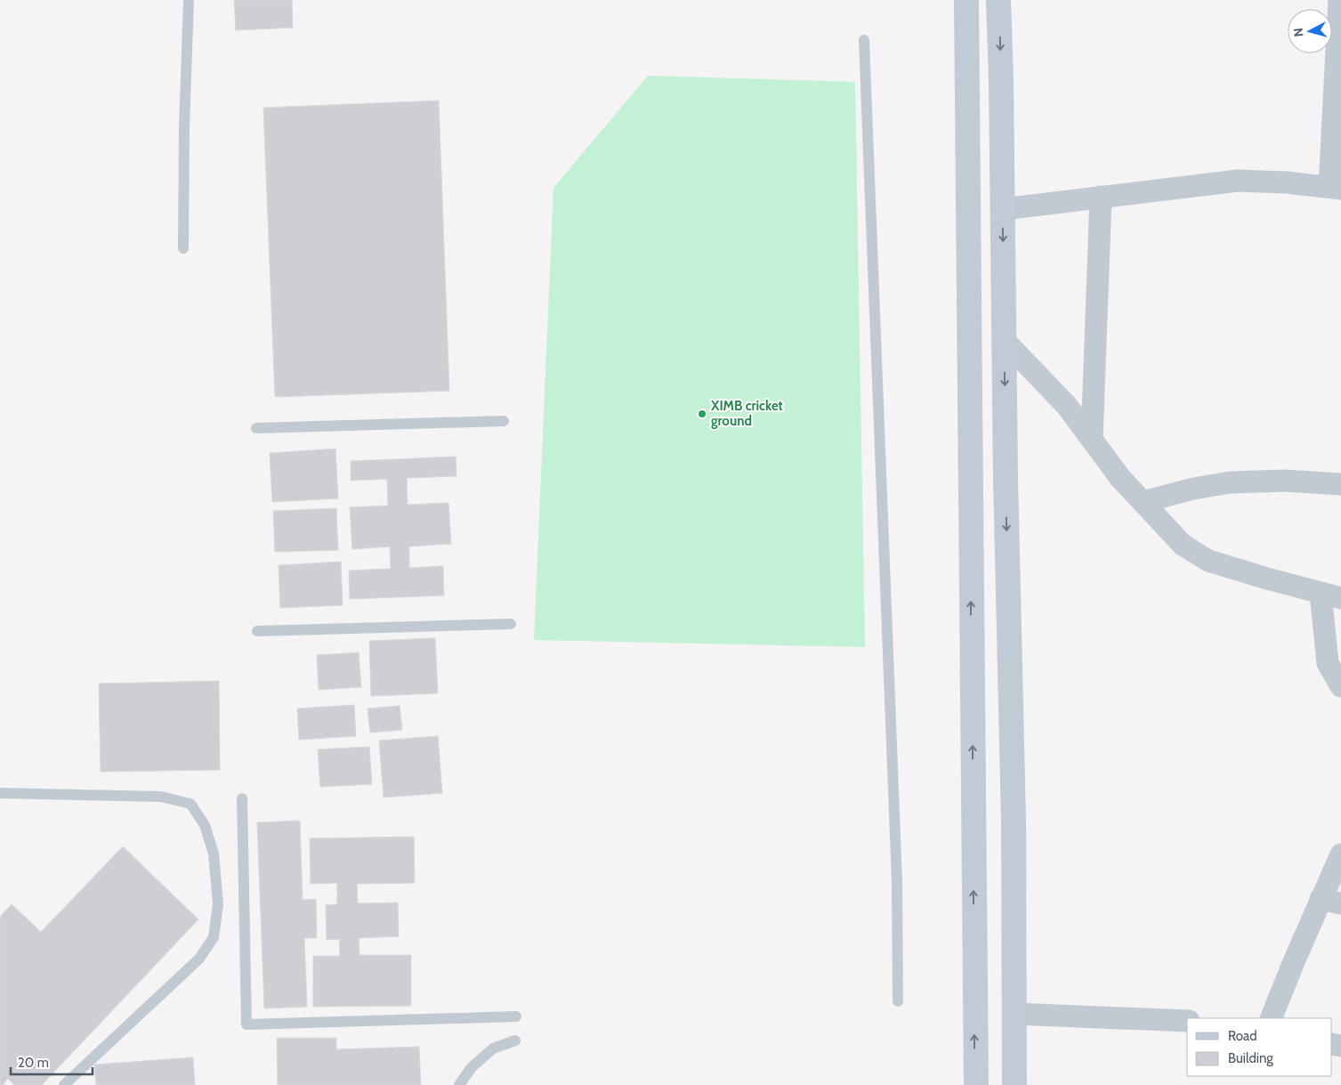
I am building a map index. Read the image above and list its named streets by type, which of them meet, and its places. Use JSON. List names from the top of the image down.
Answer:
{
  "places": ["XIMB cricket ground"],
  "legend": ["Road", "Building"],
  "scale_bar": "20 m",
  "north": "left"
}
